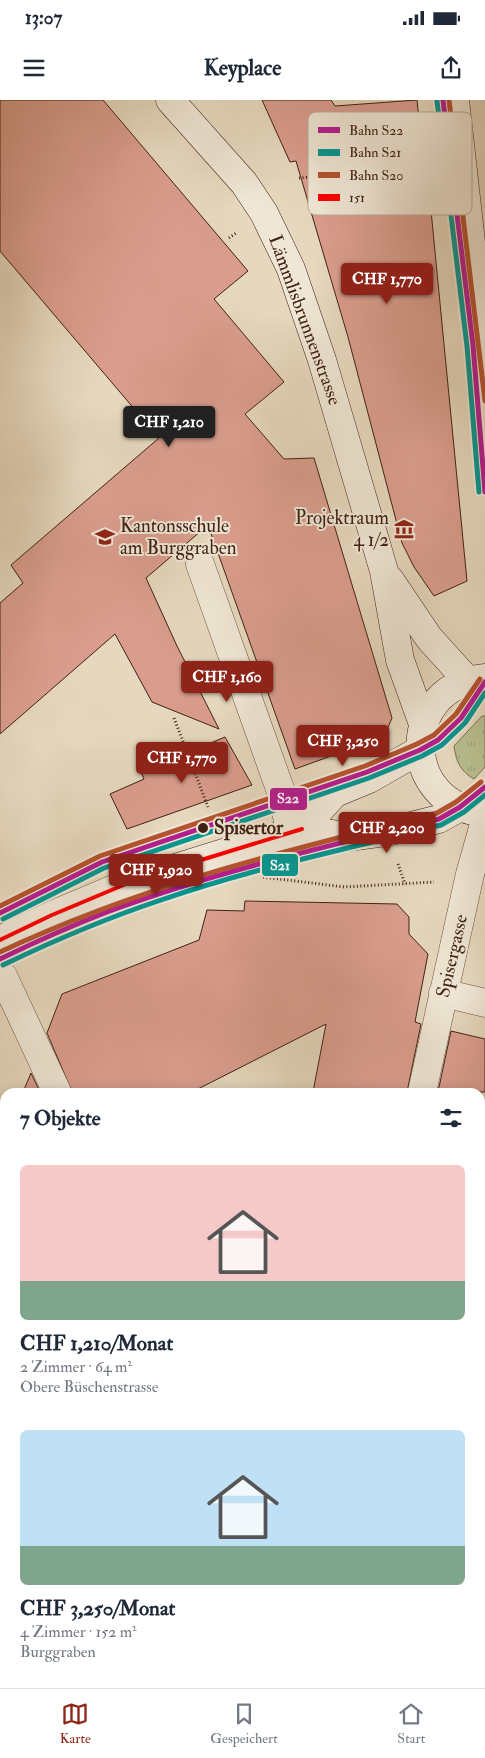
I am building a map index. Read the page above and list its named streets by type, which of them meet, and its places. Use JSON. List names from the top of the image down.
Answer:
{
  "streets": {
    "street": ["Lämmlisbrunnenstrasse", "Spisergasse"]
  },
  "places": {
    "museum": ["Projektraum 4 1/2"],
    "school or university": ["Kantonsschule am Burggraben"],
    "other": ["Spisertor"]
  },
  "lines": [
    "rail line S22",
    "rail line S20",
    "rail line S21",
    "transit line 151"
  ],
  "legend": [
    "Bahn S22",
    "Bahn S21",
    "Bahn S20",
    "151"
  ],
  "page": {
    "status": "13:07",
    "header": "Keyplace",
    "price": [
      "CHF 1,770",
      "CHF 1,210",
      "CHF 1,160",
      "CHF 3,250",
      "CHF 1,770",
      "CHF 2,200",
      "CHF 1,920"
    ],
    "heading": "7 Objekte",
    "list": [
      {
        "name": "CHF 1,210/Monat",
        "note": "2 Zimmer · 64 m² · Obere Büschenstrasse"
      },
      {
        "name": "CHF 3,250/Monat",
        "note": "4 Zimmer · 152 m² · Burggraben"
      }
    ],
    "tabs": ["Karte", "Gespeichert", "Start"]
  }
}
